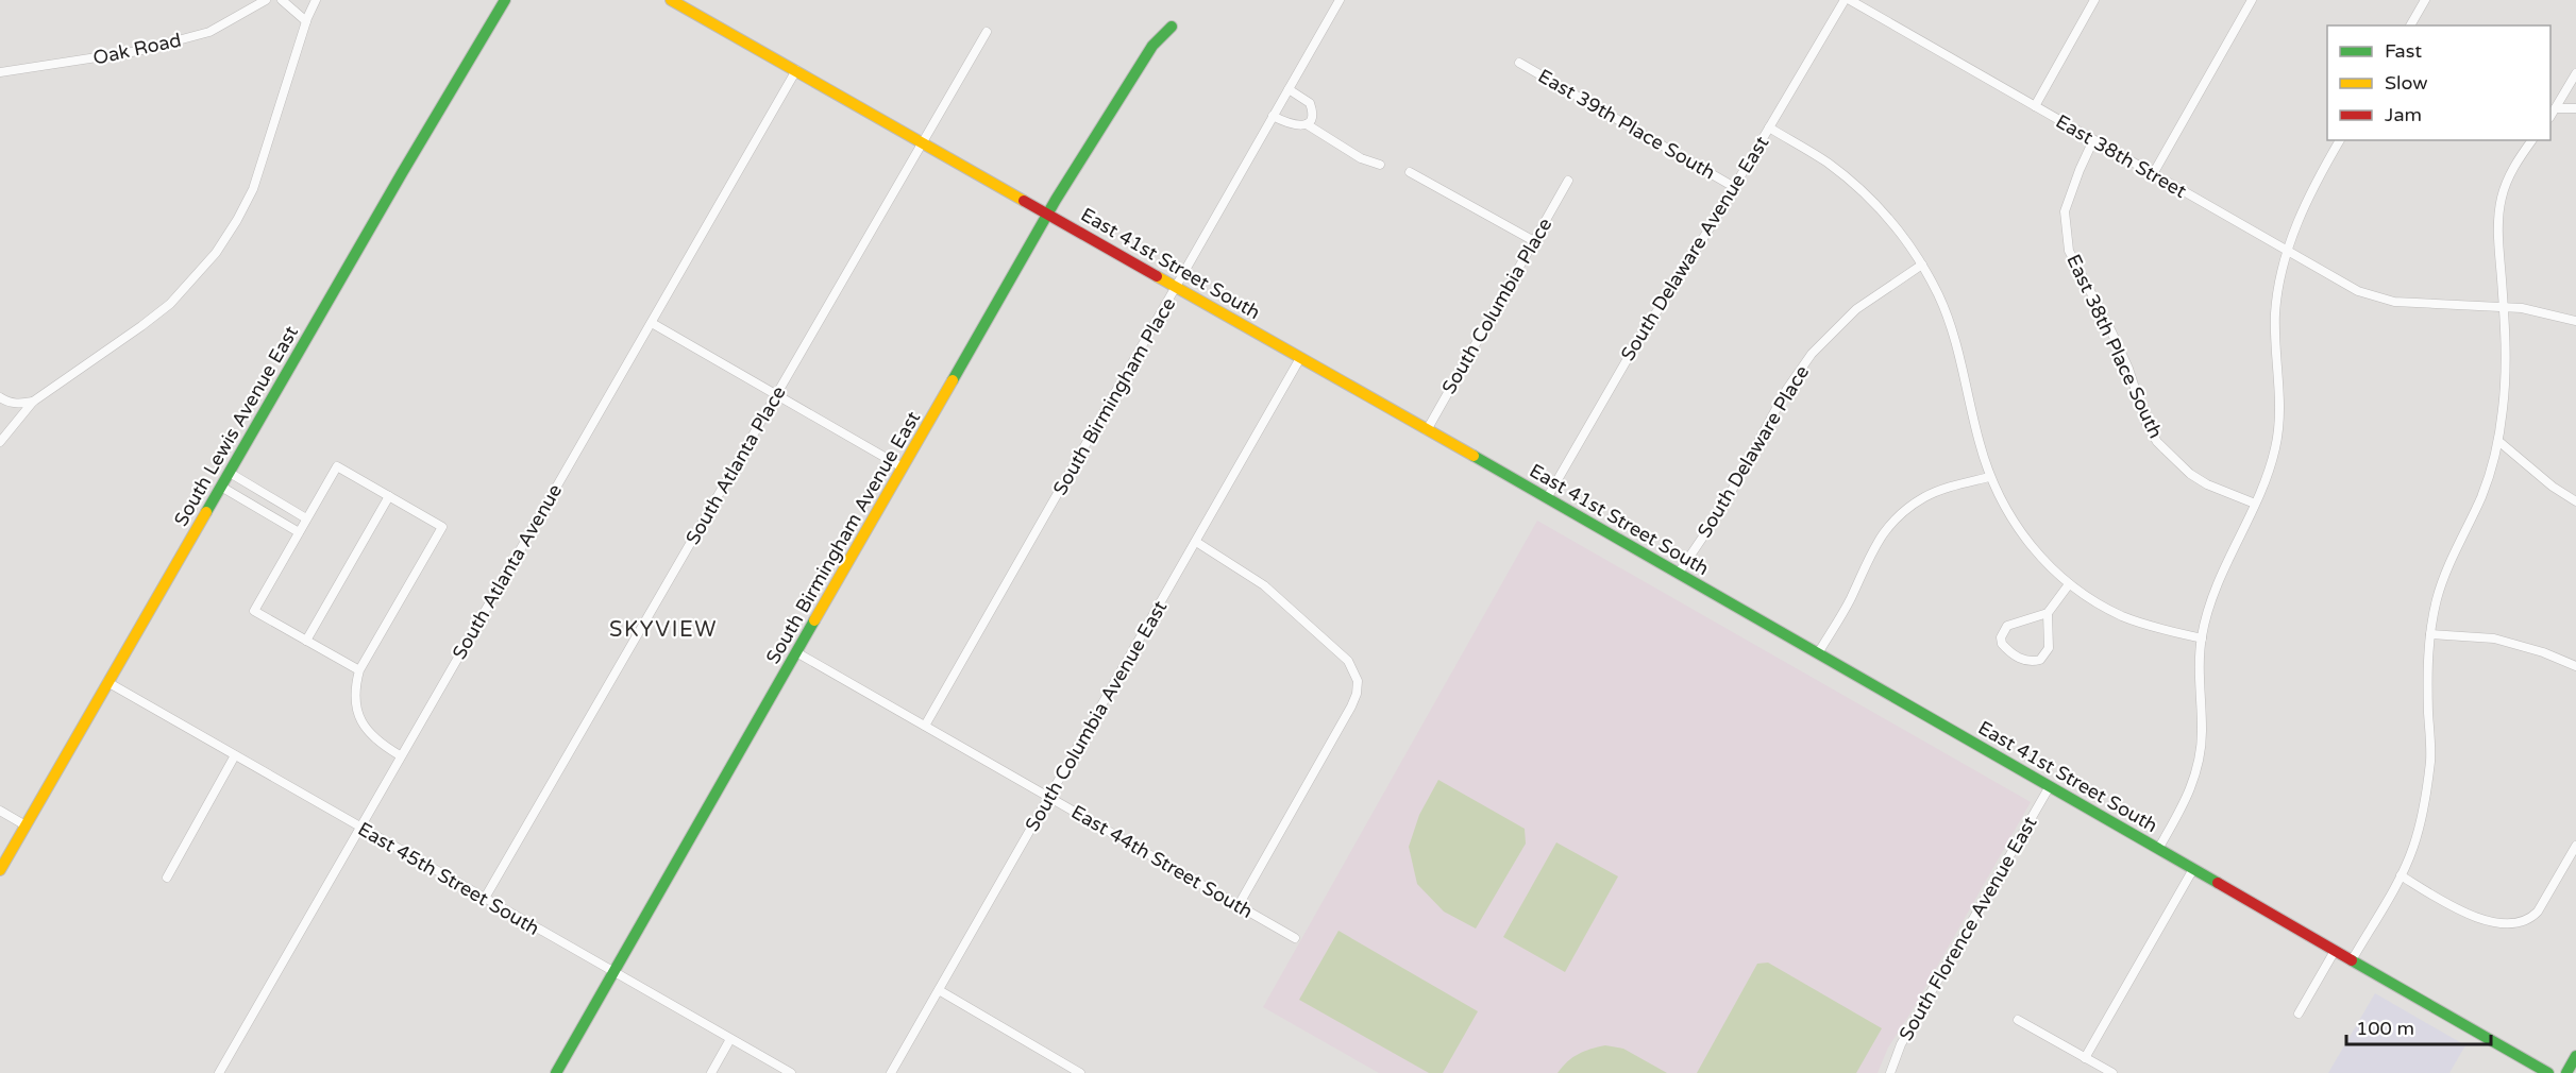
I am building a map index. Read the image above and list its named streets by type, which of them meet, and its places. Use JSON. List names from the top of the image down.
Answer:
{
  "streets": {
    "main road": ["East 41st Street South", "South Lewis Avenue East", "South Birmingham Avenue East"],
    "street": [
      "Oak Road",
      "East 39th Place South",
      "East 38th Street",
      "South Delaware Avenue East",
      "South Columbia Place",
      "East 38th Place South",
      "South Birmingham Place",
      "South Delaware Place",
      "South Atlanta Place",
      "South Atlanta Avenue",
      "South Columbia Avenue East",
      "East 44th Street South",
      "East 45th Street South",
      "South Florence Avenue East"
    ]
  },
  "crossings": [
    ["East 39th Place South", "South Delaware Avenue East"],
    ["East 38th Street", "South Delaware Avenue East"],
    ["East 38th Street", "East 38th Place South"],
    ["South Delaware Avenue East", "East 41st Street South"],
    ["East 41st Street South", "South Columbia Place"],
    ["East 41st Street South", "South Birmingham Place"],
    ["East 41st Street South", "South Delaware Place"],
    ["East 41st Street South", "South Atlanta Place"],
    ["East 41st Street South", "South Birmingham Avenue East"],
    ["East 41st Street South", "South Atlanta Avenue"],
    ["East 41st Street South", "South Columbia Avenue East"],
    ["East 41st Street South", "South Florence Avenue East"],
    ["South Birmingham Place", "East 44th Street South"],
    ["South Lewis Avenue East", "East 45th Street South"],
    ["South Atlanta Place", "East 45th Street South"],
    ["South Birmingham Avenue East", "East 44th Street South"],
    ["South Birmingham Avenue East", "East 45th Street South"],
    ["South Atlanta Avenue", "East 45th Street South"],
    ["South Columbia Avenue East", "East 44th Street South"]
  ],
  "districts": ["SKYVIEW"],
  "legend": ["Fast", "Slow", "Jam"],
  "scale_bar": "100 m"
}
